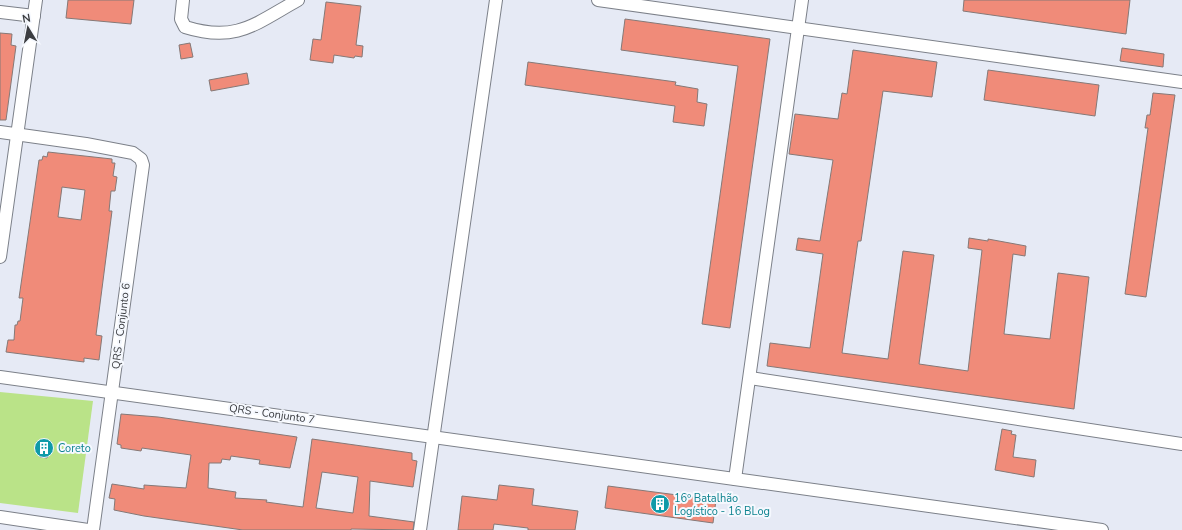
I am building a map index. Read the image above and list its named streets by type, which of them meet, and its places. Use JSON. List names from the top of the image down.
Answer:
{
  "streets": {
    "street": ["QRS - Conjunto 6", "QRS - Conjunto 7"]
  },
  "crossings": [
    ["QRS - Conjunto 6", "QRS - Conjunto 7"]
  ],
  "places": {
    "building": ["Coreto", "16º Batalhão Logístico - 16 BLog"]
  },
  "north": "top"
}
